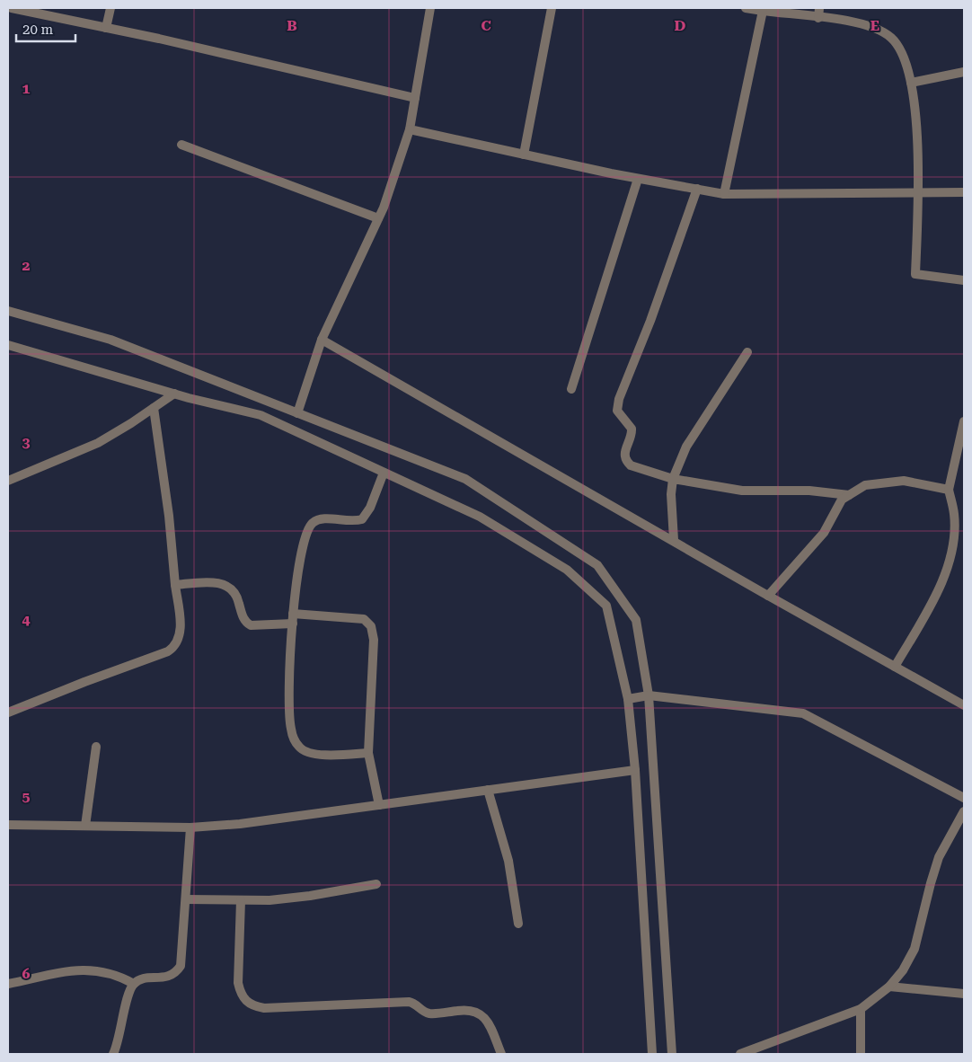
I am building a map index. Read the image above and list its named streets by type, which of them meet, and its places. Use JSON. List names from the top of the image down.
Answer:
{
  "scale_bar": "20 m",
  "grid": {
    "columns": [
      "B",
      "C",
      "D",
      "E"
    ],
    "rows": [
      "1",
      "2",
      "3",
      "4",
      "5",
      "6"
    ]
  }
}
